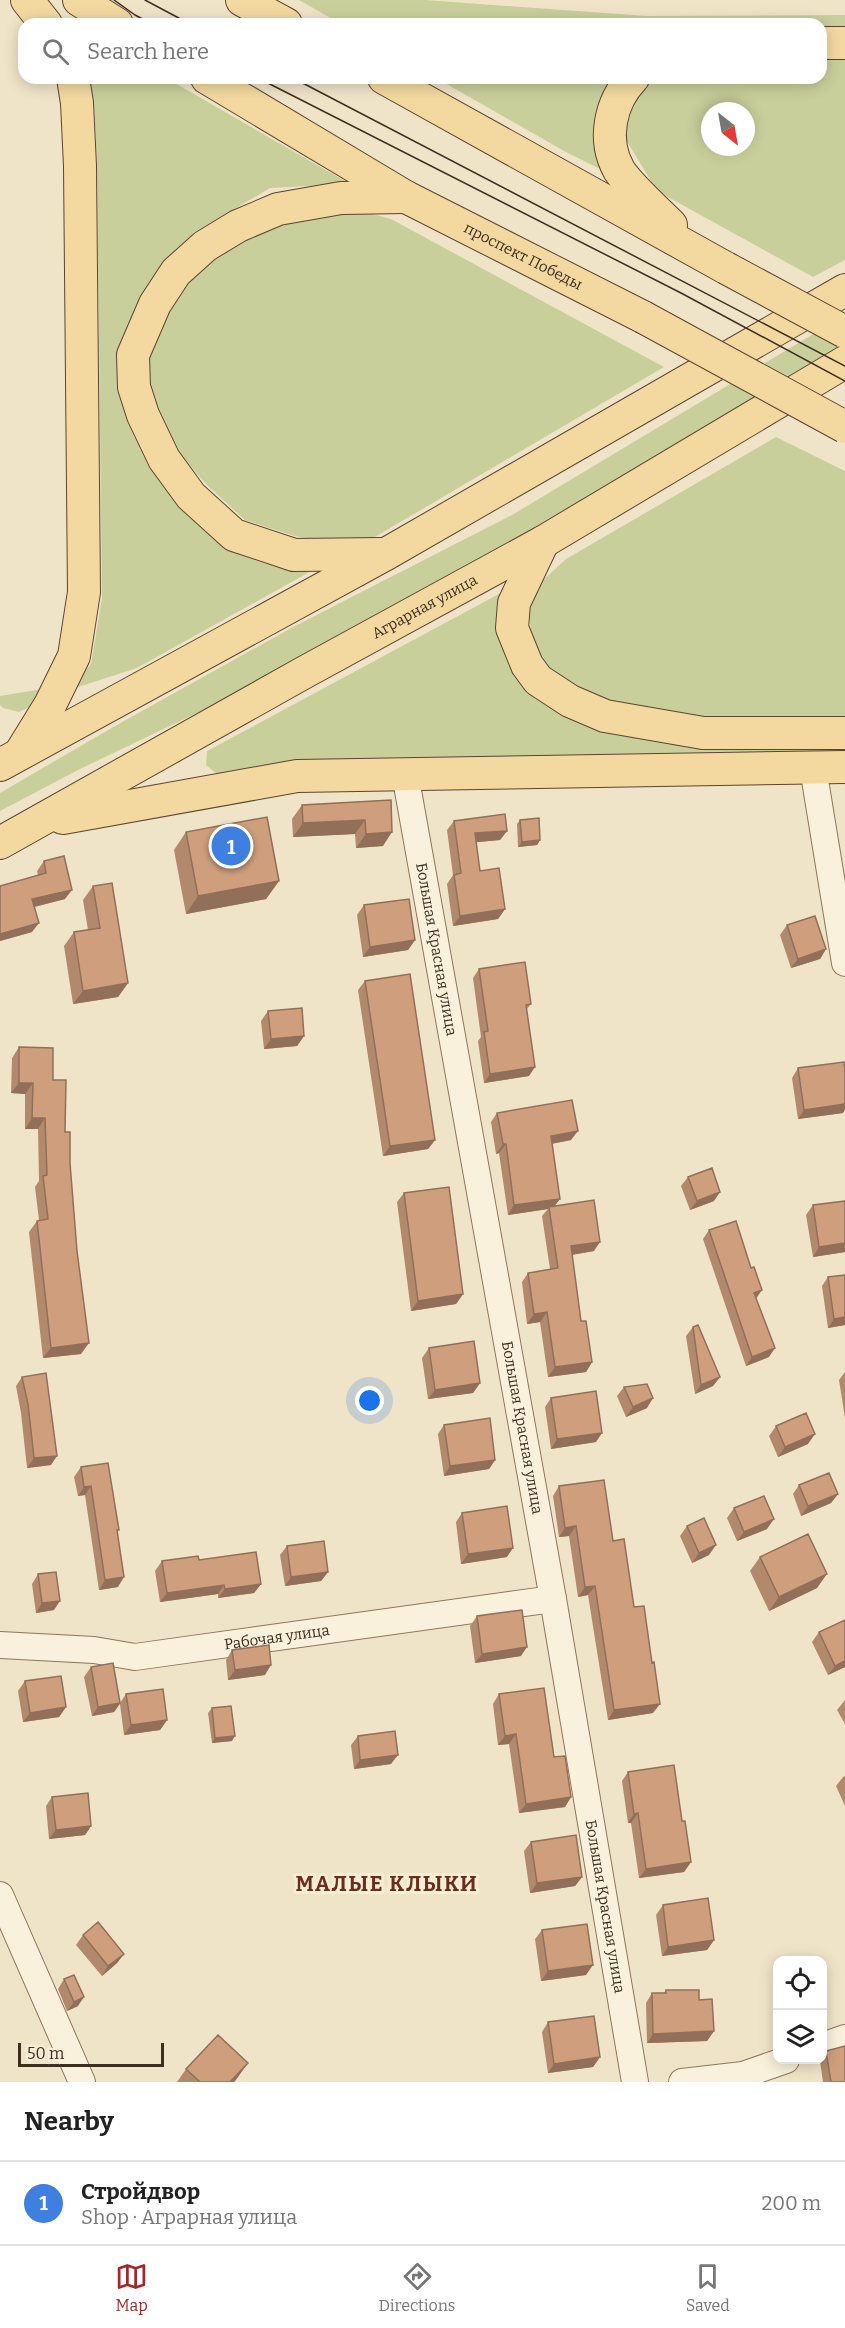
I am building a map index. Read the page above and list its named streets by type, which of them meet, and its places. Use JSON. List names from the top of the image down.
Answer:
{
  "streets": {
    "main road": ["проспект Победы", "Аграрная улица"],
    "street": ["Большая Красная улица", "Рабочая улица"]
  },
  "crossings": [
    ["Большая Красная улица", "Рабочая улица"]
  ],
  "districts": ["МАЛЫЕ КЛЫКИ"],
  "scale_bar": "50 m",
  "north": "bottom right",
  "page": {
    "search": "Search here",
    "pins": "1",
    "scale": "50 m",
    "heading": "Nearby",
    "list": [
      {
        "mark": "1",
        "name": "Стройдвор",
        "note": "Shop · Аграрная улица",
        "value": "200 m"
      }
    ],
    "nav": ["Map", "Directions", "Saved"]
  }
}
